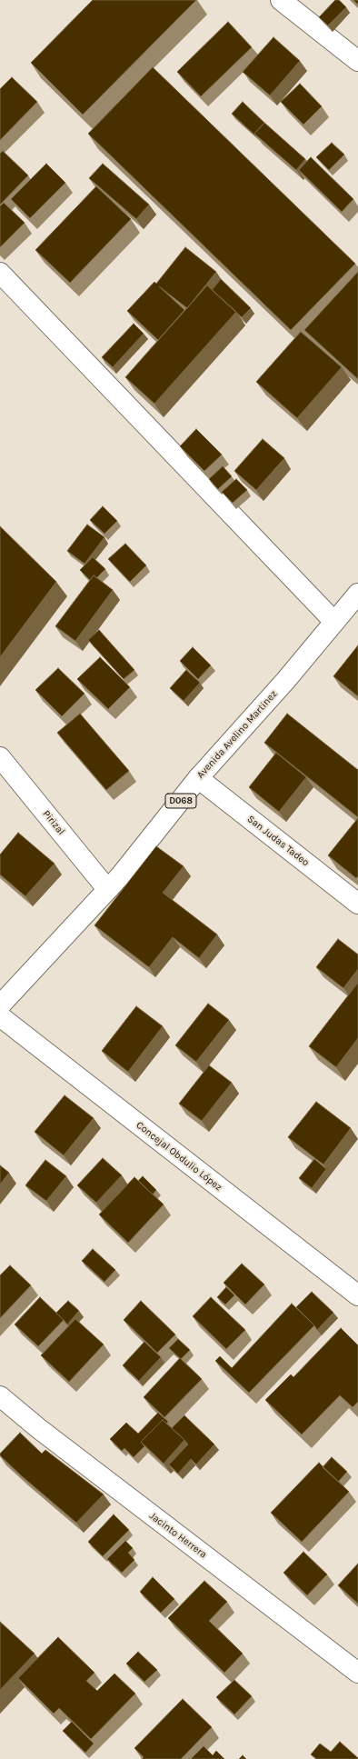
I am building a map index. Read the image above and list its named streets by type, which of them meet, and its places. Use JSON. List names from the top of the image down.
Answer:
{
  "streets": {
    "street": [
      "Avenida Avelino Martinez",
      "D068",
      "Pirizal",
      "San Judas Tadeo",
      "Concejal Obdulio López",
      "Jacinto Herrera"
    ]
  },
  "crossings": [
    ["Avenida Avelino Martinez", "Pirizal"],
    ["Avenida Avelino Martinez", "San Judas Tadeo"]
  ]
}
